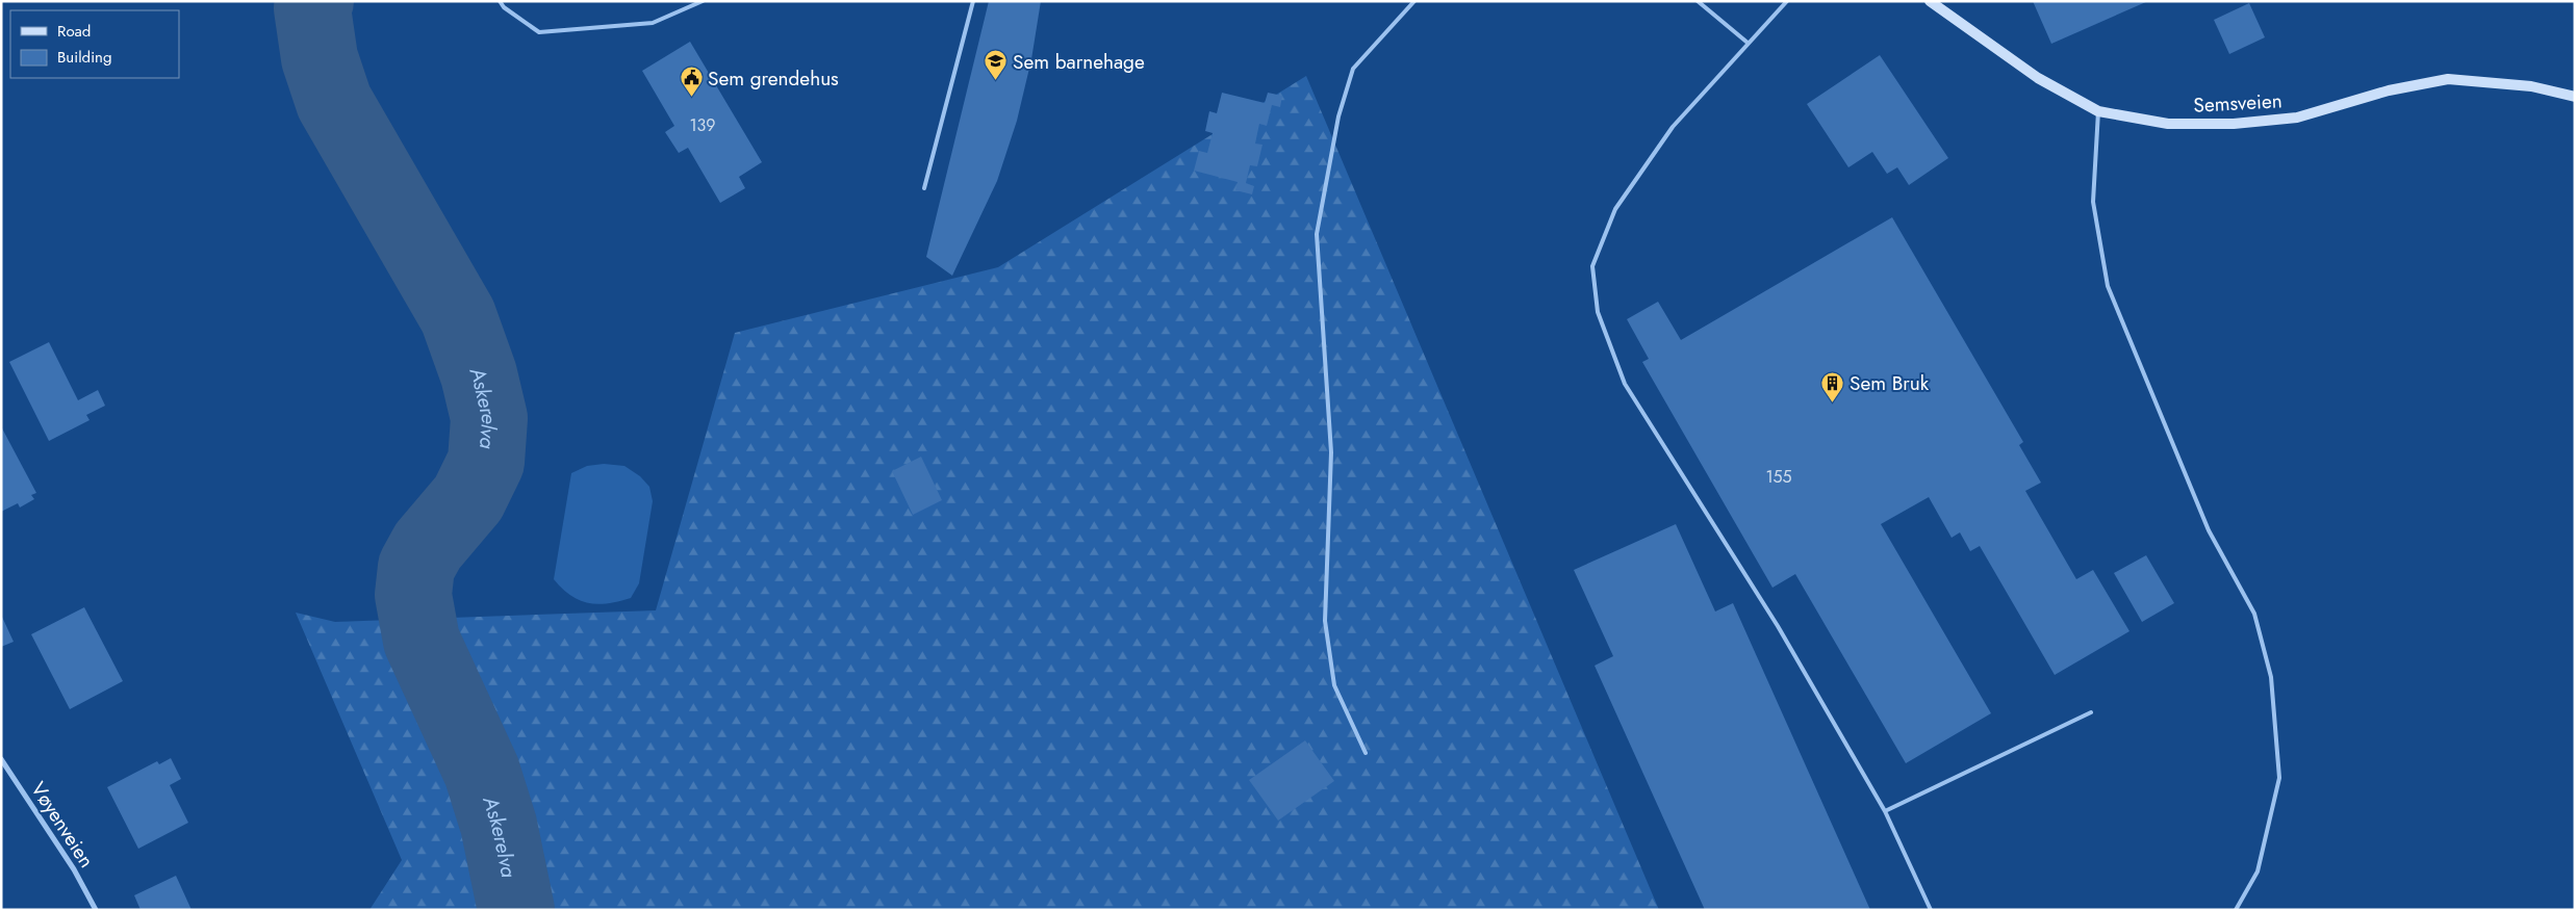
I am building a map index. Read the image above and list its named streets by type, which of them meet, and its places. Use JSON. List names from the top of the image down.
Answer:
{
  "streets": {
    "main road": ["Semsveien"],
    "street": ["Vøyenveien"]
  },
  "water": ["Askerelva"],
  "places": {
    "school or university": ["Sem barnehage"],
    "public building": ["Sem grendehus"],
    "building": ["Sem Bruk"]
  },
  "house_numbers": ["139", "155"],
  "legend": ["Road", "Building"]
}
